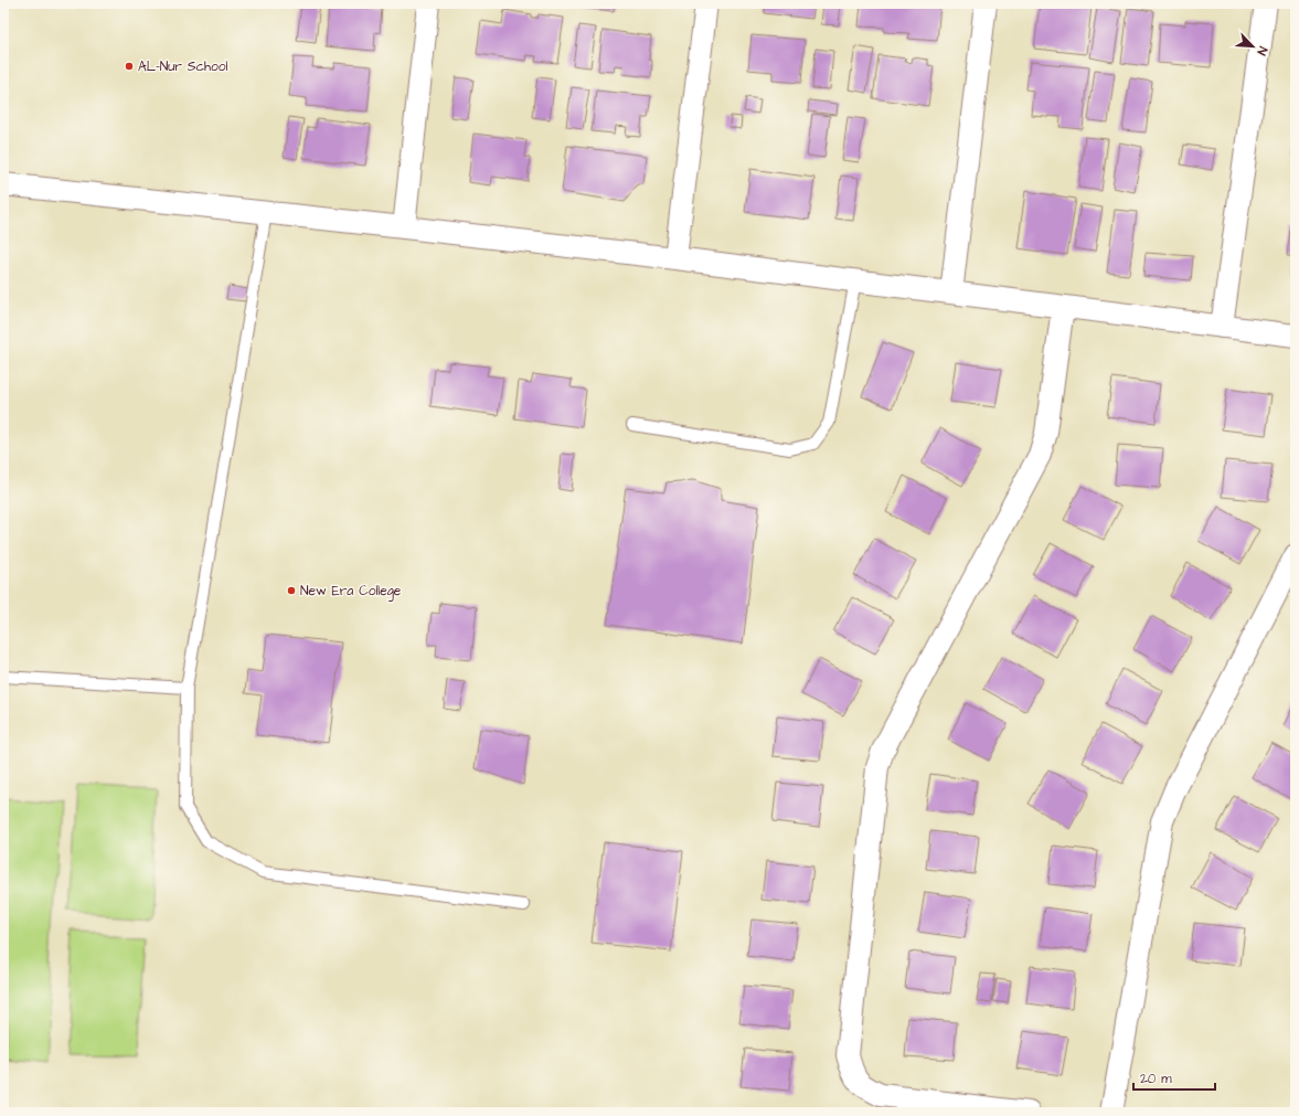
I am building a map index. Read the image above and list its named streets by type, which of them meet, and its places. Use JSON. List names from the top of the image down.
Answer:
{
  "places": ["AL-Nur School", "New Era College"],
  "scale_bar": "20 m",
  "north": "bottom right"
}
